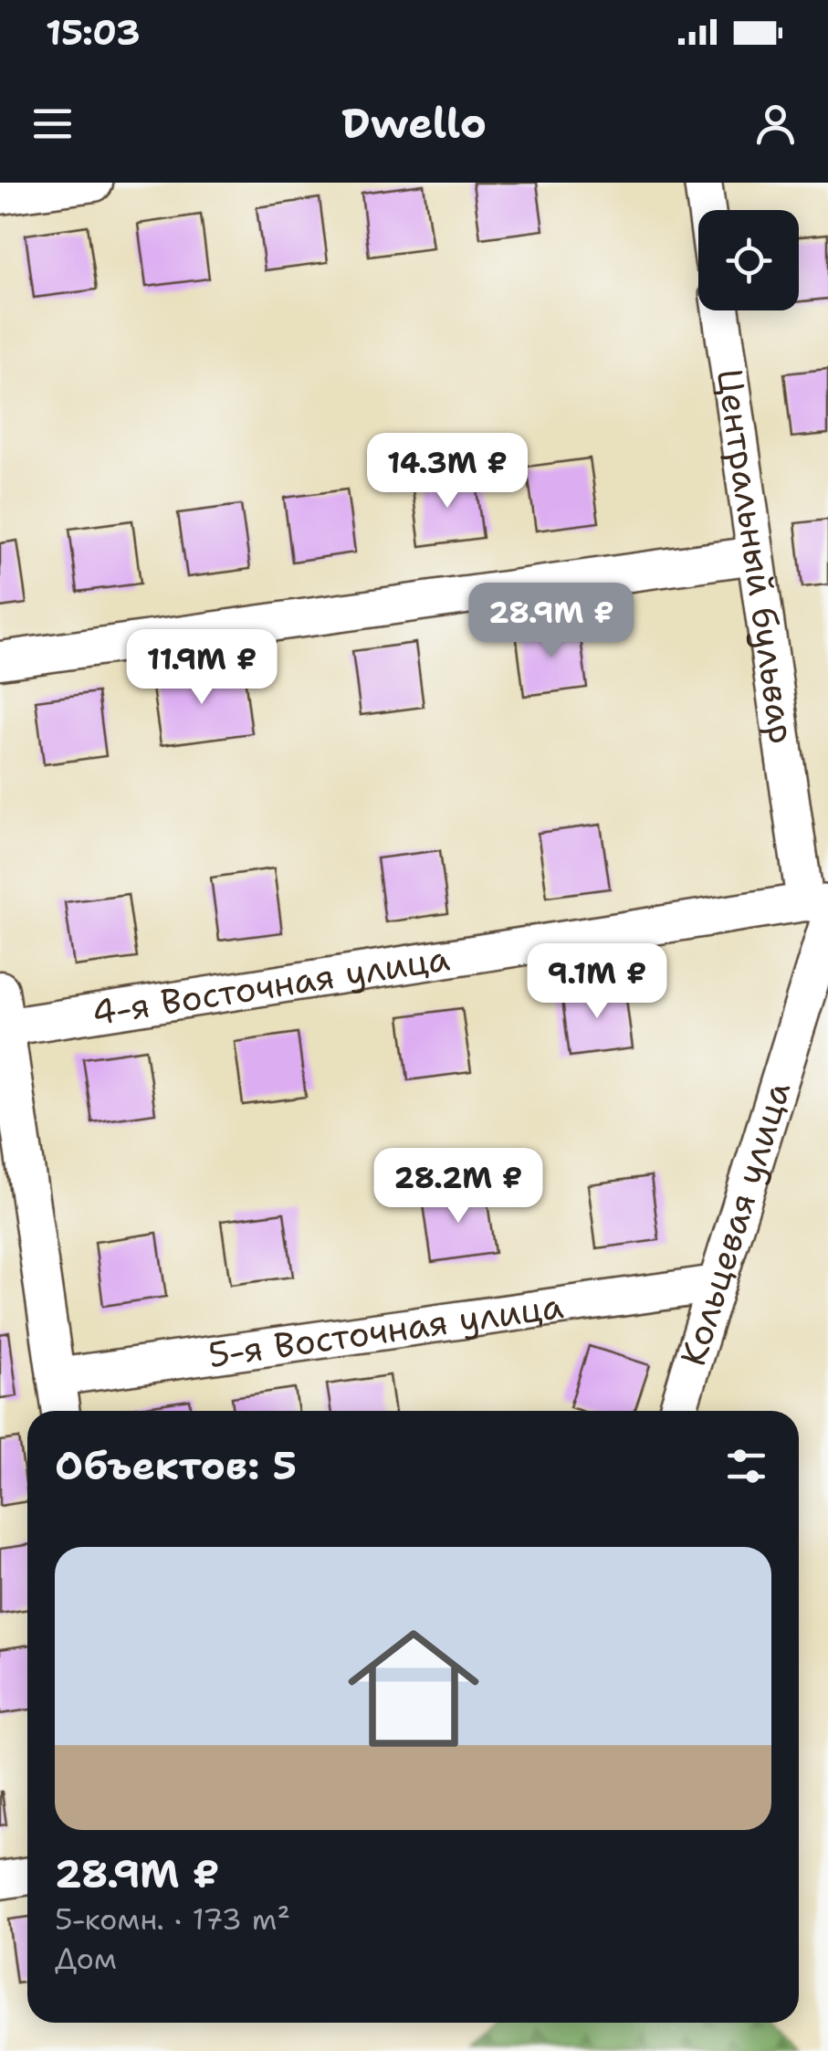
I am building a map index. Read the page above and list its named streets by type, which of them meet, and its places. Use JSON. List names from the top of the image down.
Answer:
{
  "streets": {
    "lane": [
      "Центральный бульвар",
      "4-я Восточная улица",
      "Кольцевая улица",
      "5-я Восточная улица"
    ]
  },
  "crossings": [
    ["Центральный бульвар", "4-я Восточная улица"],
    ["Центральный бульвар", "Кольцевая улица"],
    ["4-я Восточная улица", "Кольцевая улица"],
    ["Кольцевая улица", "5-я Восточная улица"]
  ],
  "page": {
    "status": "15:03",
    "header": "Dwello",
    "price": [
      "14.3M ₽",
      "28.9M ₽",
      "11.9M ₽",
      "9.1M ₽",
      "28.2M ₽"
    ],
    "heading": "Объектов: 5",
    "list": [
      {
        "name": "28.9M ₽",
        "note": "5-комн. · 173 m² · Дом"
      }
    ]
  }
}
